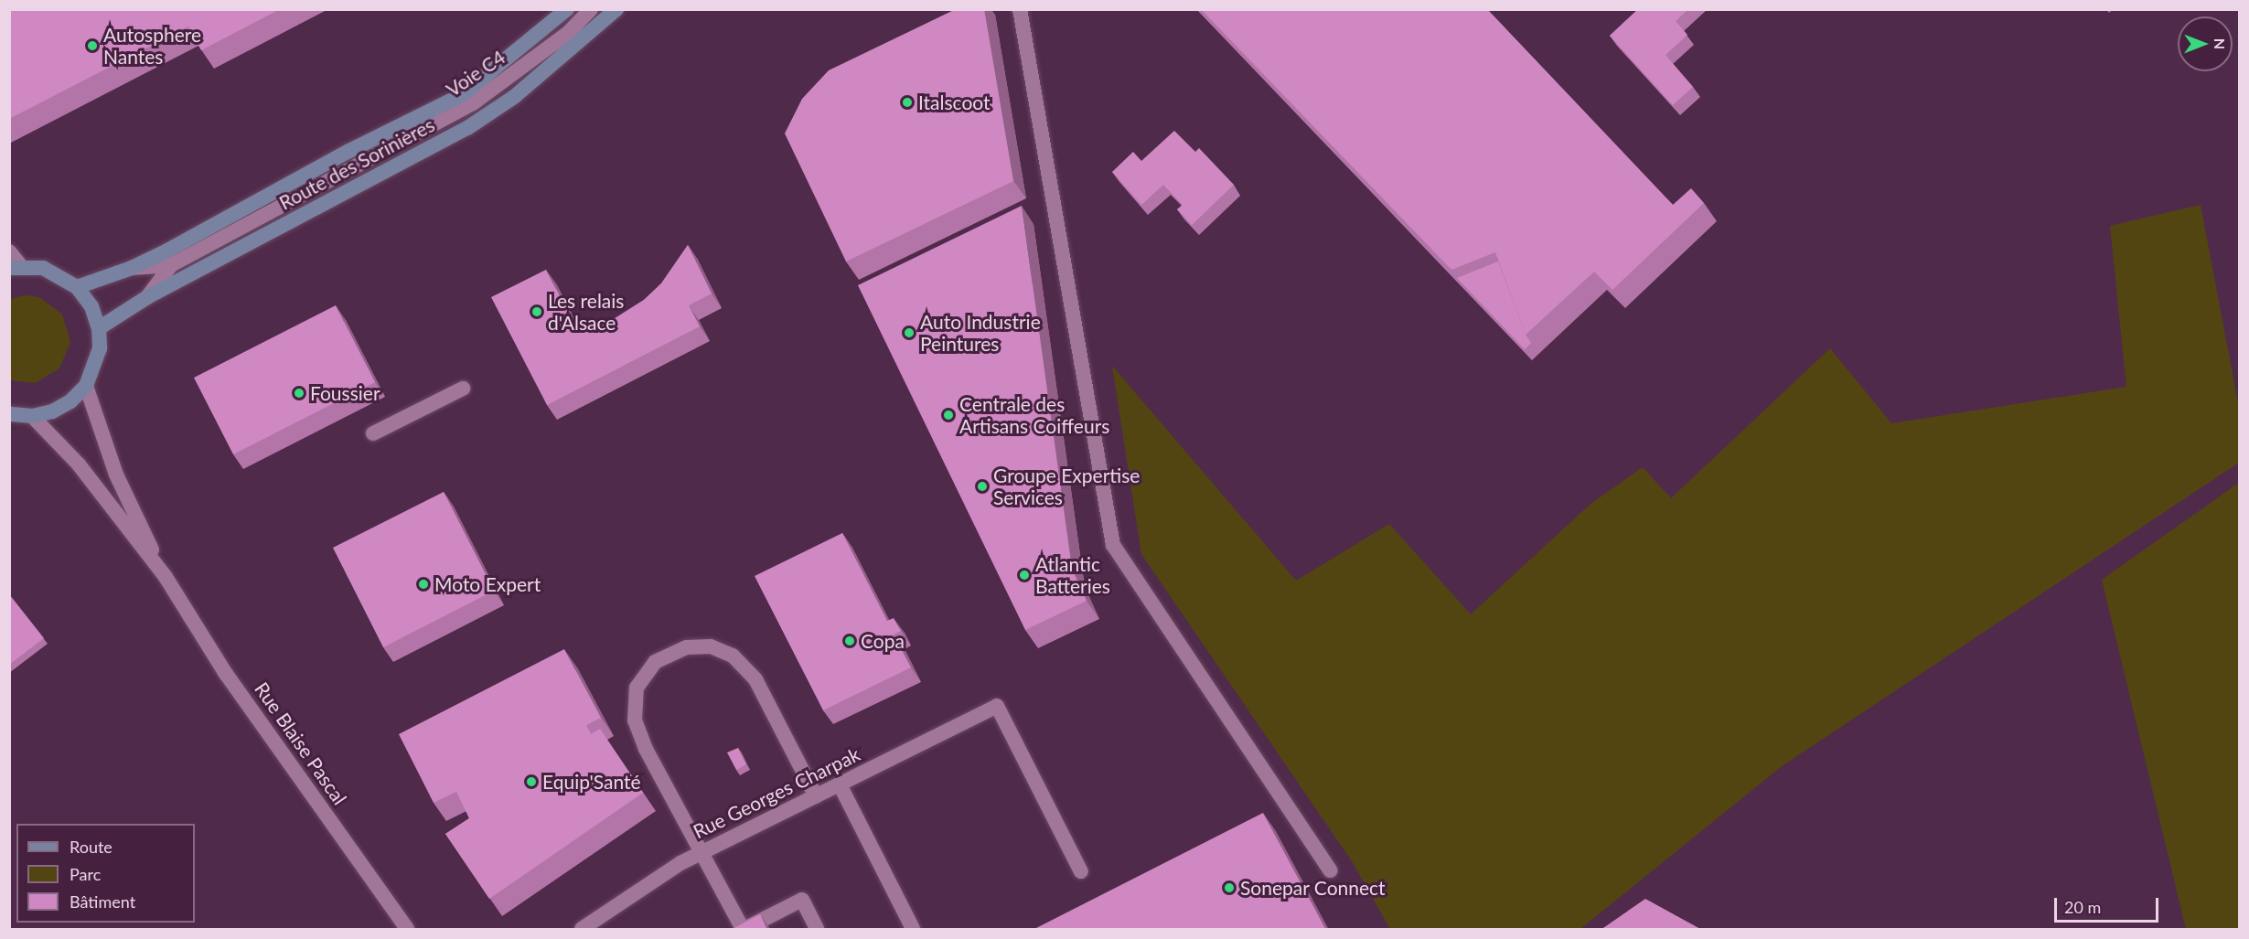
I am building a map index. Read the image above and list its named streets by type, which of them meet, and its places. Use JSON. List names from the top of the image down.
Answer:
{
  "streets": {
    "main road": ["Route des Sorinières"],
    "street": ["Voie C4", "Rue Blaise Pascal", "Rue Georges Charpak"]
  },
  "crossings": [
    ["Voie C4", "Route des Sorinières"]
  ],
  "places": [
    "Autosphere Nantes",
    "Italscoot",
    "Les relais d'Alsace",
    "Auto Industrie Peintures",
    "Foussier",
    "Centrale des Artisans Coiffeurs",
    "Groupe Expertise Services",
    "Atlantic Batteries",
    "Moto Expert",
    "Copa",
    "Equip'Santé",
    "Sonepar Connect"
  ],
  "legend": ["Route", "Parc", "Bâtiment"],
  "scale_bar": "20 m",
  "north": "right"
}
